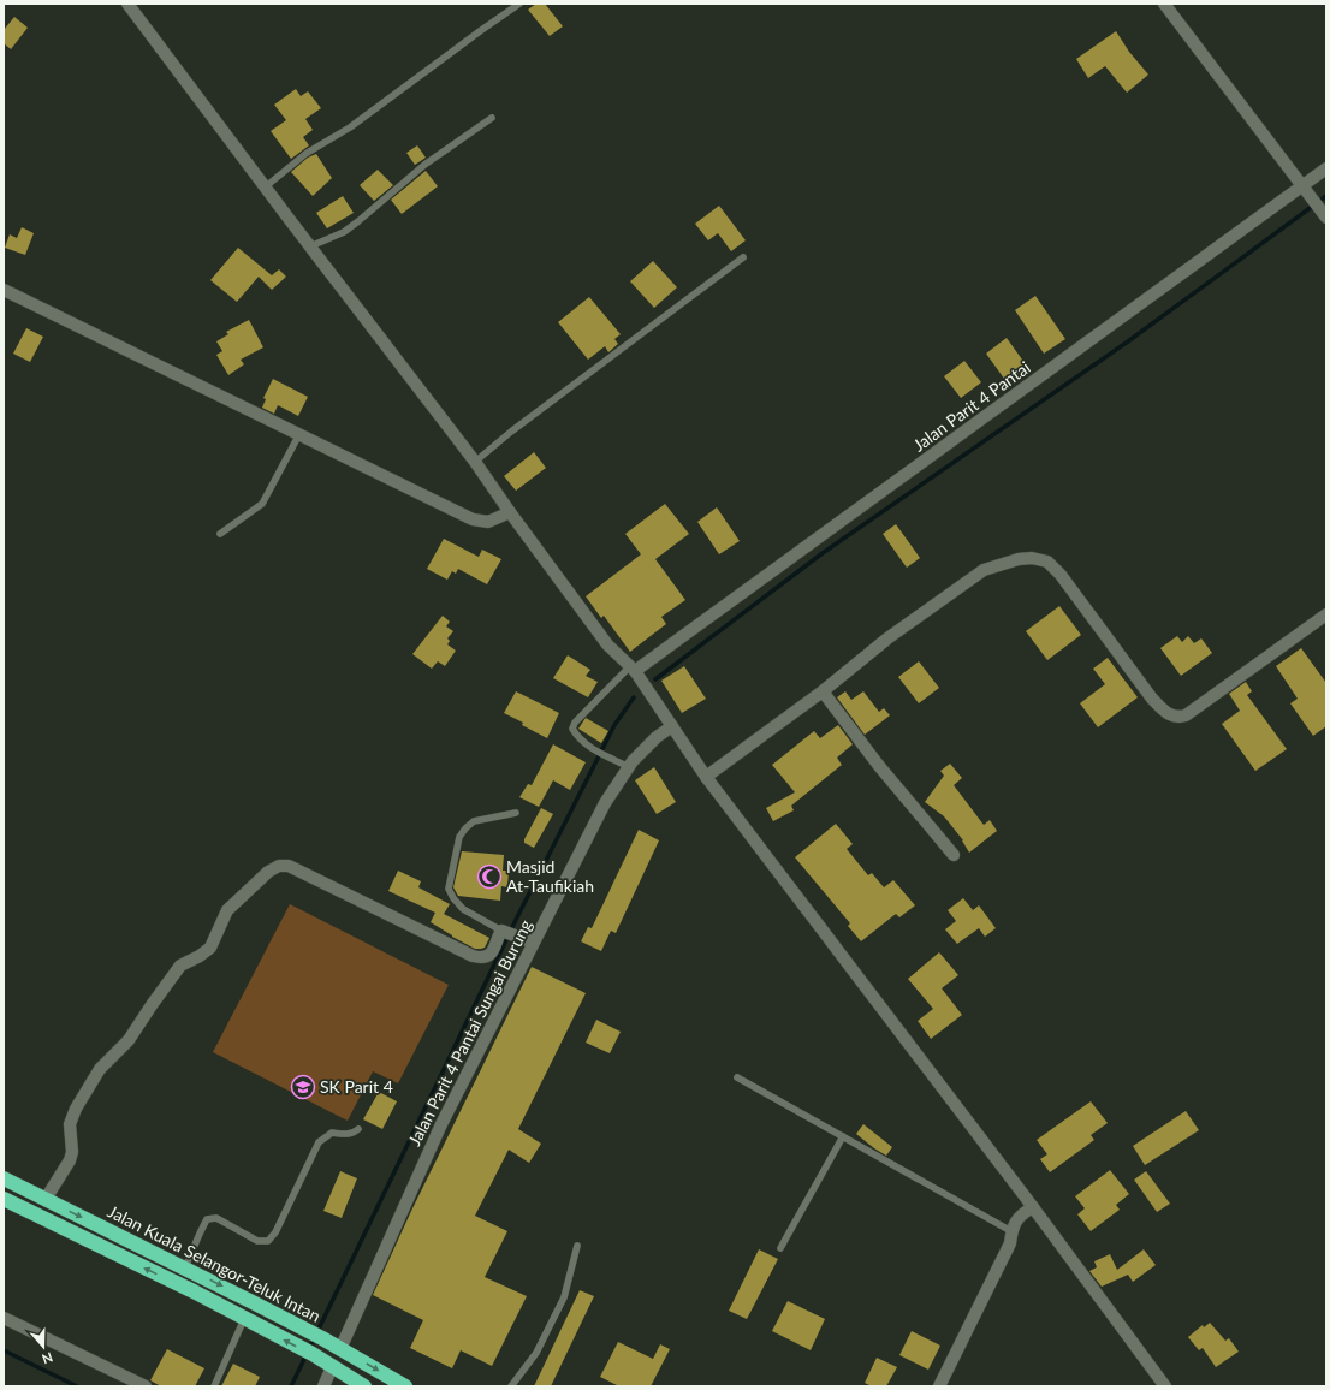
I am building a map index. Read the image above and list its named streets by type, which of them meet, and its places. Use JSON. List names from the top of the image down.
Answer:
{
  "streets": {
    "highway": ["Jalan Kuala Selangor-Teluk Intan"],
    "street": ["Jalan Parit 4 Pantai", "Jalan Parit 4 Pantai Sungai Burung"]
  },
  "crossings": [
    ["Jalan Parit 4 Pantai Sungai Burung", "Jalan Kuala Selangor-Teluk Intan"]
  ],
  "places": {
    "mosque": ["Masjid At-Taufikiah"],
    "school or university": ["SK Parit 4"]
  },
  "north": "bottom"
}
